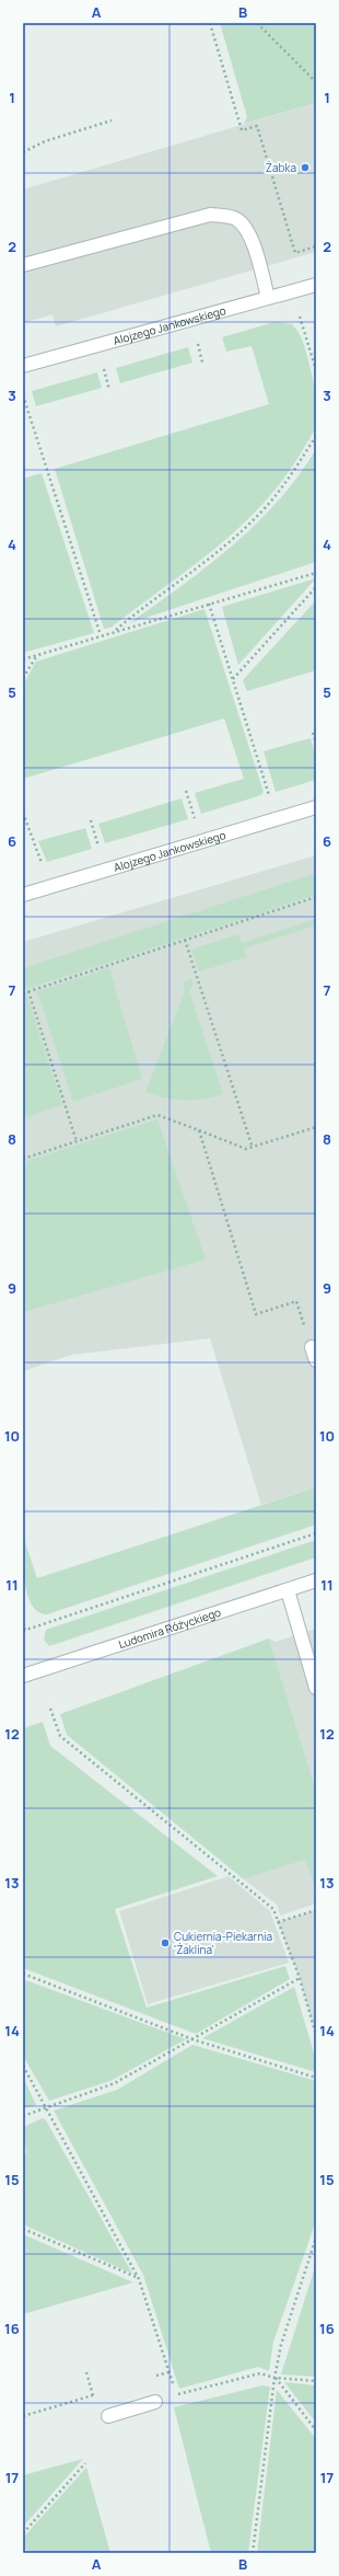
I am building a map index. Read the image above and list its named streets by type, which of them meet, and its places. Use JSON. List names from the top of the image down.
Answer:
{
  "streets": {
    "street": ["Alojzego Jankowskiego", "Ludomira Różyckiego"]
  },
  "places": ["Żabka", "Cukiernia-Piekarnia 'Żaklina'"],
  "grid": {
    "columns": ["A", "B"],
    "rows": [
      "1",
      "2",
      "3",
      "4",
      "5",
      "6",
      "7",
      "8",
      "9",
      "10",
      "11",
      "12",
      "13",
      "14",
      "15",
      "16",
      "17"
    ]
  }
}
